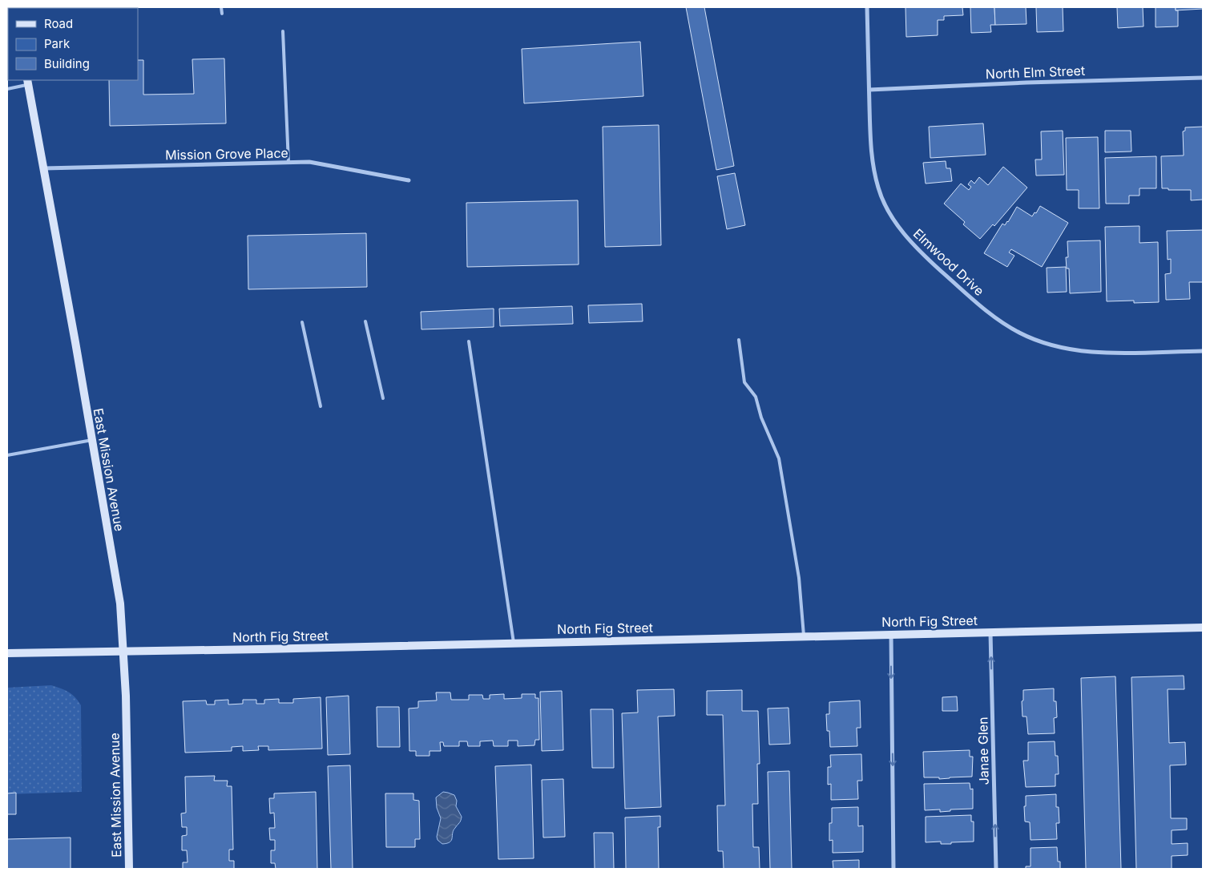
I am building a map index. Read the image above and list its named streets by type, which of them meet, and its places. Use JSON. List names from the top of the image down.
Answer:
{
  "streets": {
    "street": [
      "North Elm Street",
      "Mission Grove Place",
      "Elmwood Drive",
      "East Mission Avenue",
      "North Fig Street",
      "Janae Glen"
    ]
  },
  "crossings": [
    ["North Elm Street", "Elmwood Drive"],
    ["Mission Grove Place", "East Mission Avenue"],
    ["East Mission Avenue", "North Fig Street"],
    ["North Fig Street", "Janae Glen"]
  ],
  "one_way": ["Janae Glen"],
  "legend": ["Road", "Park", "Building"]
}
